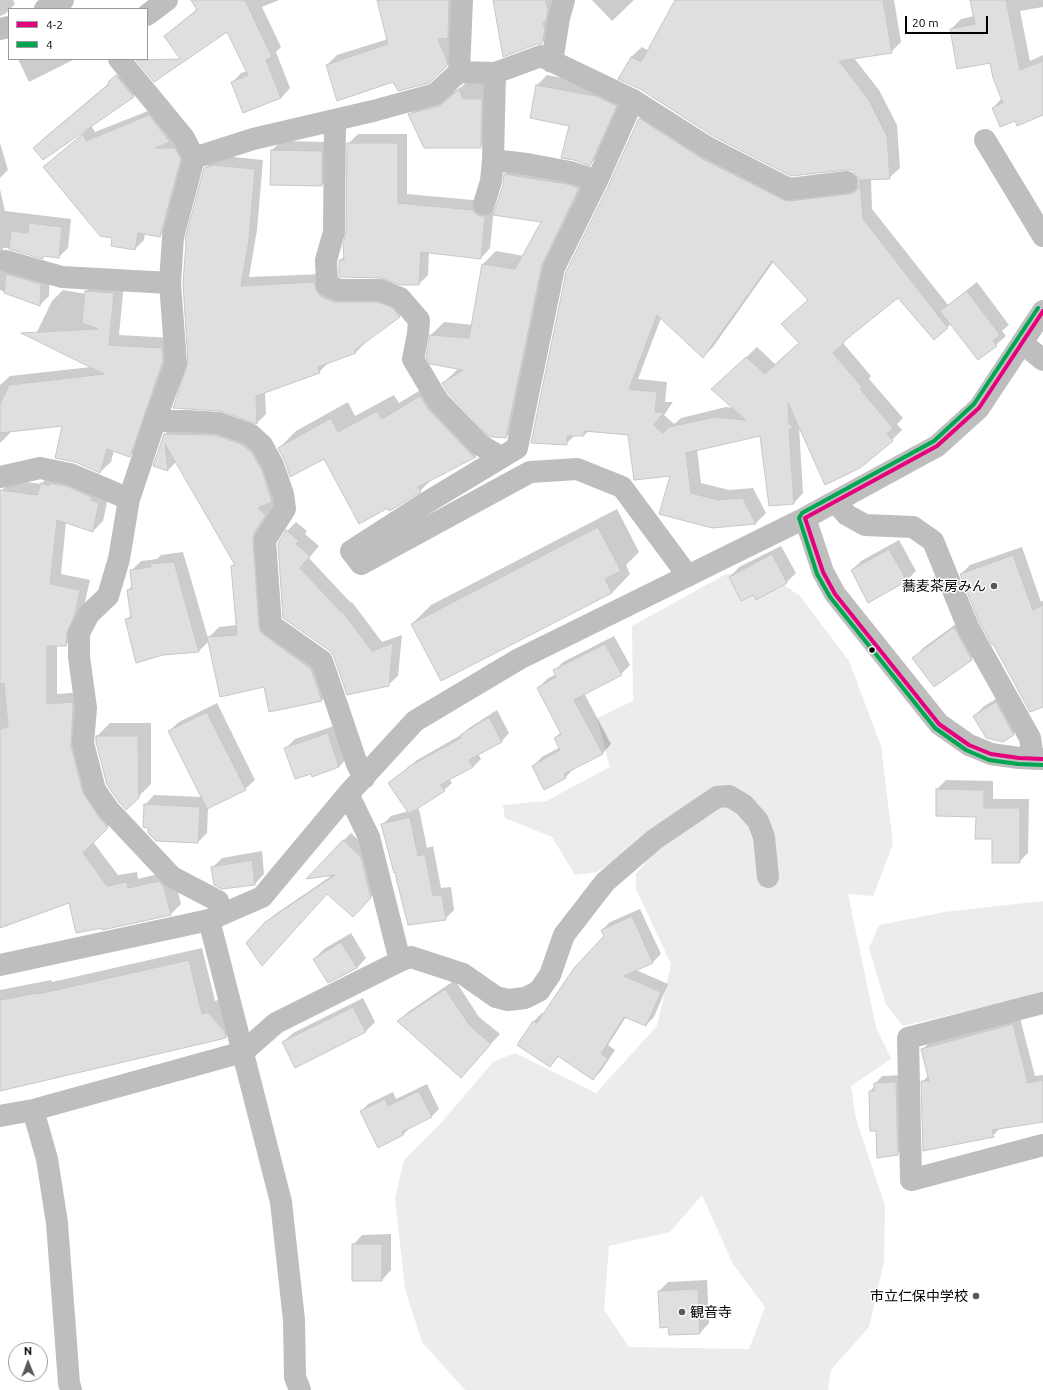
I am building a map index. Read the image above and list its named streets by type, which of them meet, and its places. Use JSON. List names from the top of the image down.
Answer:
{
  "places": ["蕎麦茶房みん", "市立仁保中学校", "観音寺"],
  "lines": ["transit line 4", "transit line 4-2"],
  "legend": ["4-2", "4"],
  "scale_bar": "20 m",
  "north": "top"
}
